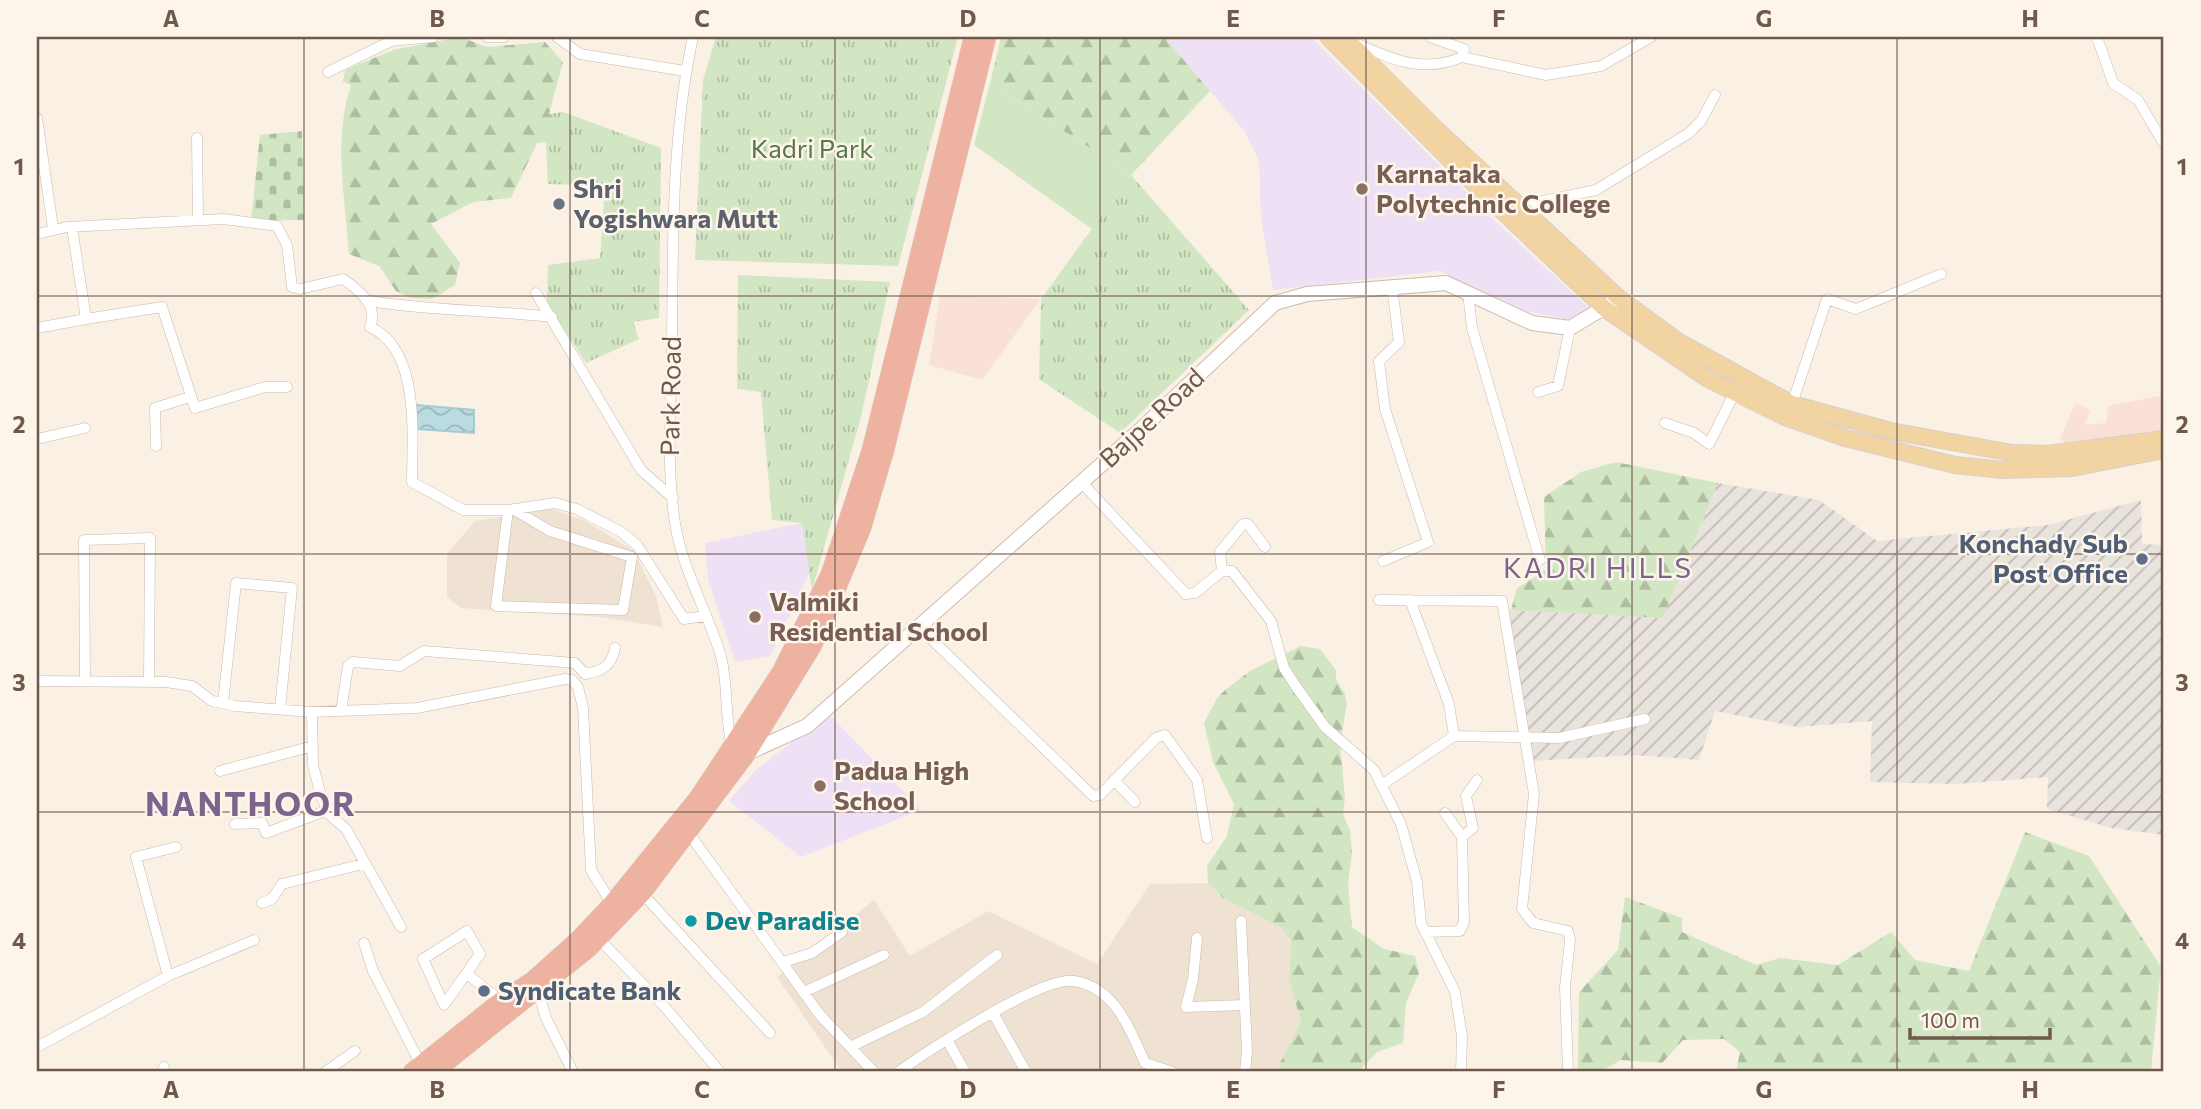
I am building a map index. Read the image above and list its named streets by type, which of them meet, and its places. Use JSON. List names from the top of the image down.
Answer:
{
  "streets": {
    "street": ["Park Road", "Bajpe Road"]
  },
  "crossings": [
    ["Park Road", "Bajpe Road"]
  ],
  "districts": ["KADRI HILLS", "NANTHOOR"],
  "parks": ["Kadri Park"],
  "places": [
    "Karnataka Polytechnic College",
    "Shri Yogishwara Mutt",
    "Konchady Sub Post Office",
    "Valmiki Residential School",
    "Padua High School",
    "Dev Paradise",
    "Syndicate Bank"
  ],
  "scale_bar": "100 m",
  "grid": {
    "columns": [
      "A",
      "B",
      "C",
      "D",
      "E",
      "F",
      "G",
      "H"
    ],
    "rows": [
      "1",
      "2",
      "3",
      "4"
    ]
  }
}
